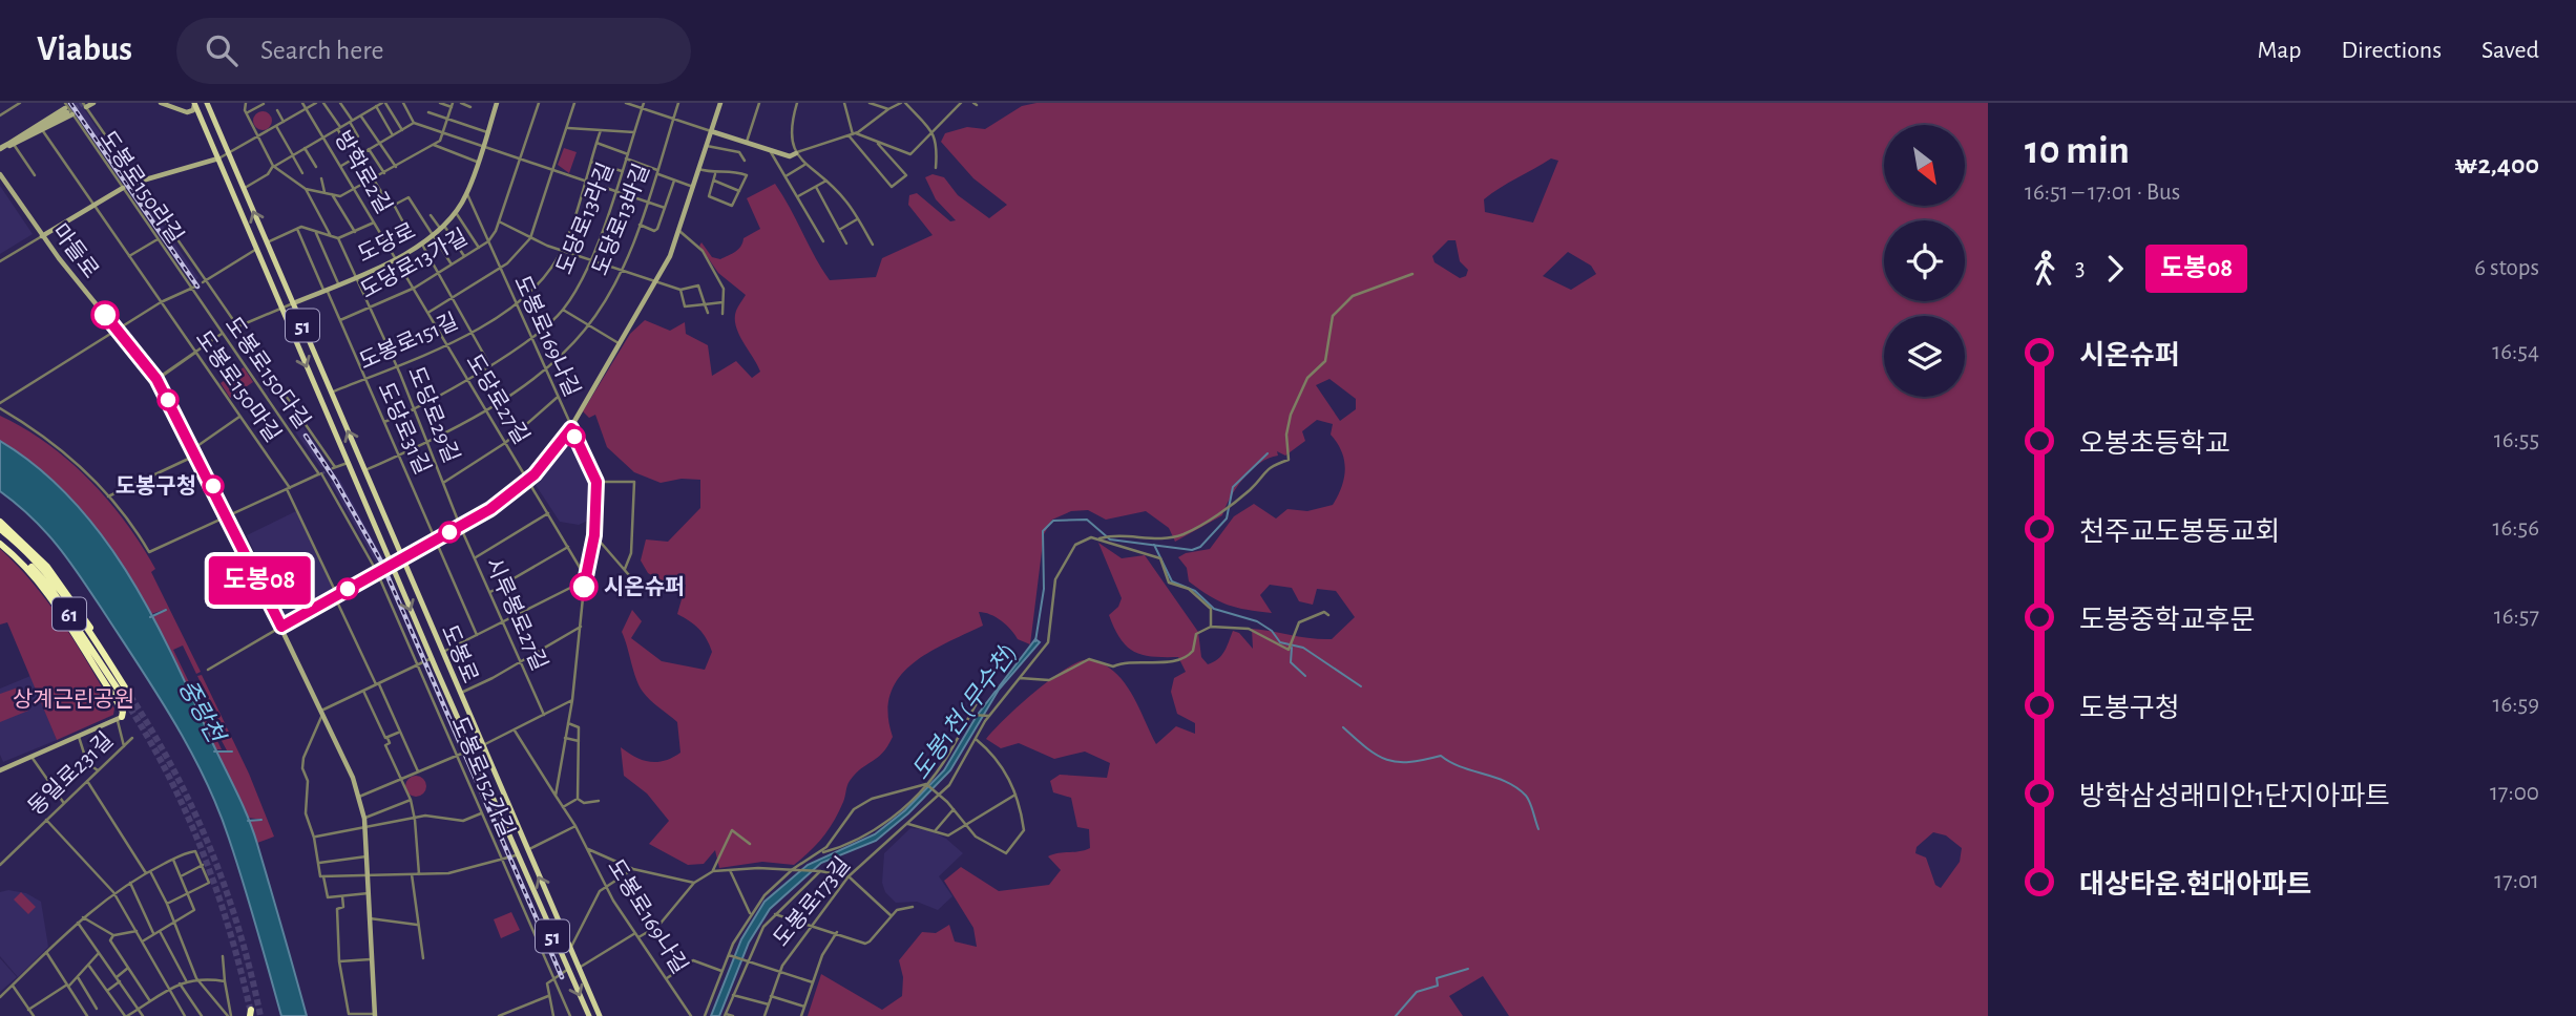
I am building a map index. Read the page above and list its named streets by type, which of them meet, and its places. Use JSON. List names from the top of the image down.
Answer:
{
  "streets": {
    "highway": ["61"],
    "main road": ["51", "도봉로"],
    "street": [
      "방학로2길",
      "도봉로150라길",
      "도당로13라길",
      "도당로13바길",
      "도당로",
      "마들로",
      "도당로13가길",
      "도봉로169나길",
      "도봉로151길",
      "도봉로150다길",
      "도봉로150마길",
      "도당로27길",
      "도당로29길",
      "도당로31길",
      "시루봉로27길",
      "동일로231길",
      "도봉로152가길",
      "도봉로173길"
    ]
  },
  "crossings": [
    ["방학로2길", "도당로"],
    ["방학로2길", "도당로27길"],
    ["도봉로150라길", "도봉로150다길"],
    ["도당로13라길", "도봉로169나길"],
    ["도당로13라길", "도당로27길"],
    ["도당로13라길", "도당로29길"],
    ["도당로13라길", "도당로31길"],
    ["도당로13바길", "도봉로169나길"],
    ["도당로13바길", "도당로27길"],
    ["도당로13바길", "도당로29길"],
    ["도당로13바길", "도당로31길"],
    ["도당로13바길", "도봉로"],
    ["도당로", "도봉로169나길"],
    ["도당로", "도당로27길"],
    ["도당로", "도당로29길"],
    ["도당로", "도당로31길"],
    ["도당로", "도봉로"],
    ["도당로13가길", "도봉로169나길"],
    ["도당로13가길", "도당로27길"],
    ["도당로13가길", "도당로29길"],
    ["도당로13가길", "도당로31길"],
    ["도봉로169나길", "도봉로151길"],
    ["도봉로169나길", "도당로27길"],
    ["도봉로151길", "도당로27길"],
    ["도봉로151길", "도당로29길"],
    ["도봉로151길", "도당로31길"],
    ["도봉로151길", "도봉로"],
    ["도봉로150다길", "도봉로152가길"],
    ["도당로29길", "시루봉로27길"]
  ],
  "water": ["중랑천", "도봉1천 (무수천)"],
  "parks": ["상계근린공원"],
  "places": ["도봉구청", "시온슈퍼"],
  "lines": ["bus line 도봉08"],
  "north": "bottom right",
  "page": {
    "header": "Viabus",
    "search": "Search here",
    "nav": ["Map", "Directions", "Saved"],
    "on_map": "도봉08",
    "heading": ["10 min", "16:51 – 17:01 · Bus", "₩2,400"],
    "legs": ["3", "도봉08", "6 stops"],
    "list": [
      {
        "name": "시온슈퍼",
        "value": "16:54"
      },
      {
        "name": "오봉초등학교",
        "value": "16:55"
      },
      {
        "name": "천주교도봉동교회",
        "value": "16:56"
      },
      {
        "name": "도봉중학교후문",
        "value": "16:57"
      },
      {
        "name": "도봉구청",
        "value": "16:59"
      },
      {
        "name": "방학삼성래미안1단지아파트",
        "value": "17:00"
      },
      {
        "name": "대상타운.현대아파트",
        "value": "17:01"
      }
    ]
  }
}
